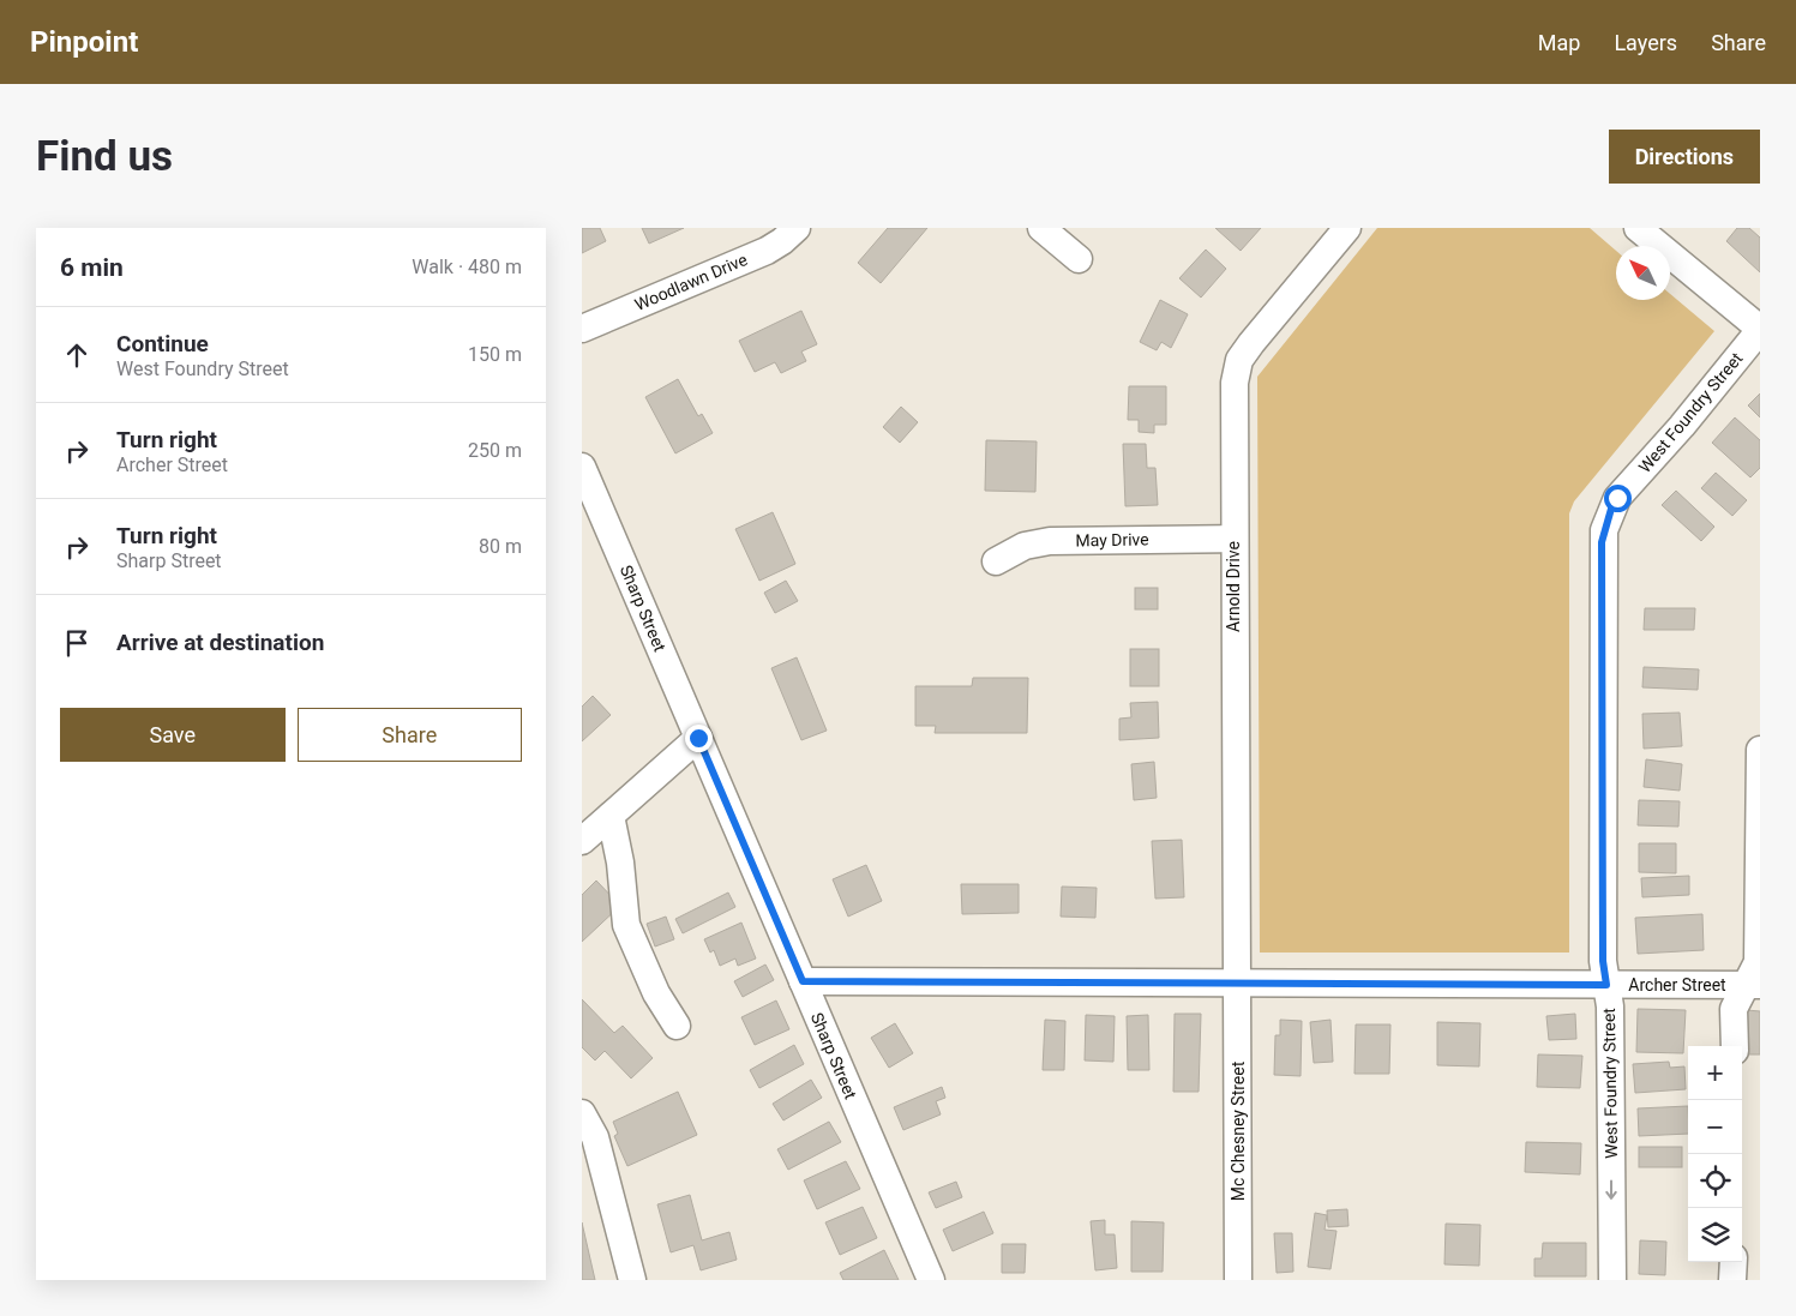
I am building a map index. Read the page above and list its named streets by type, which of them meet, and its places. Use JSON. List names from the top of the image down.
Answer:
{
  "streets": {
    "street": [
      "Woodlawn Drive",
      "West Foundry Street",
      "May Drive",
      "Arnold Drive",
      "Sharp Street",
      "Archer Street",
      "Mc Chesney Street"
    ]
  },
  "crossings": [
    ["West Foundry Street", "Archer Street"],
    ["May Drive", "Arnold Drive"],
    ["Arnold Drive", "Archer Street"],
    ["Arnold Drive", "Mc Chesney Street"],
    ["Sharp Street", "Archer Street"],
    ["Archer Street", "Mc Chesney Street"]
  ],
  "north": "top left",
  "page": {
    "header": "Pinpoint",
    "nav": ["Map", "Layers", "Share"],
    "buttons": [
      "Directions",
      ["Save", "Share"]
    ],
    "title": "Find us",
    "heading": ["6 min", "Walk · 480 m"],
    "list": [
      ["Continue", "West Foundry Street", "150 m"],
      ["Turn right", "Archer Street", "250 m"],
      ["Turn right", "Sharp Street", "80 m"],
      "Arrive at destination"
    ],
    "map_buttons": ["+", "−"]
  }
}
